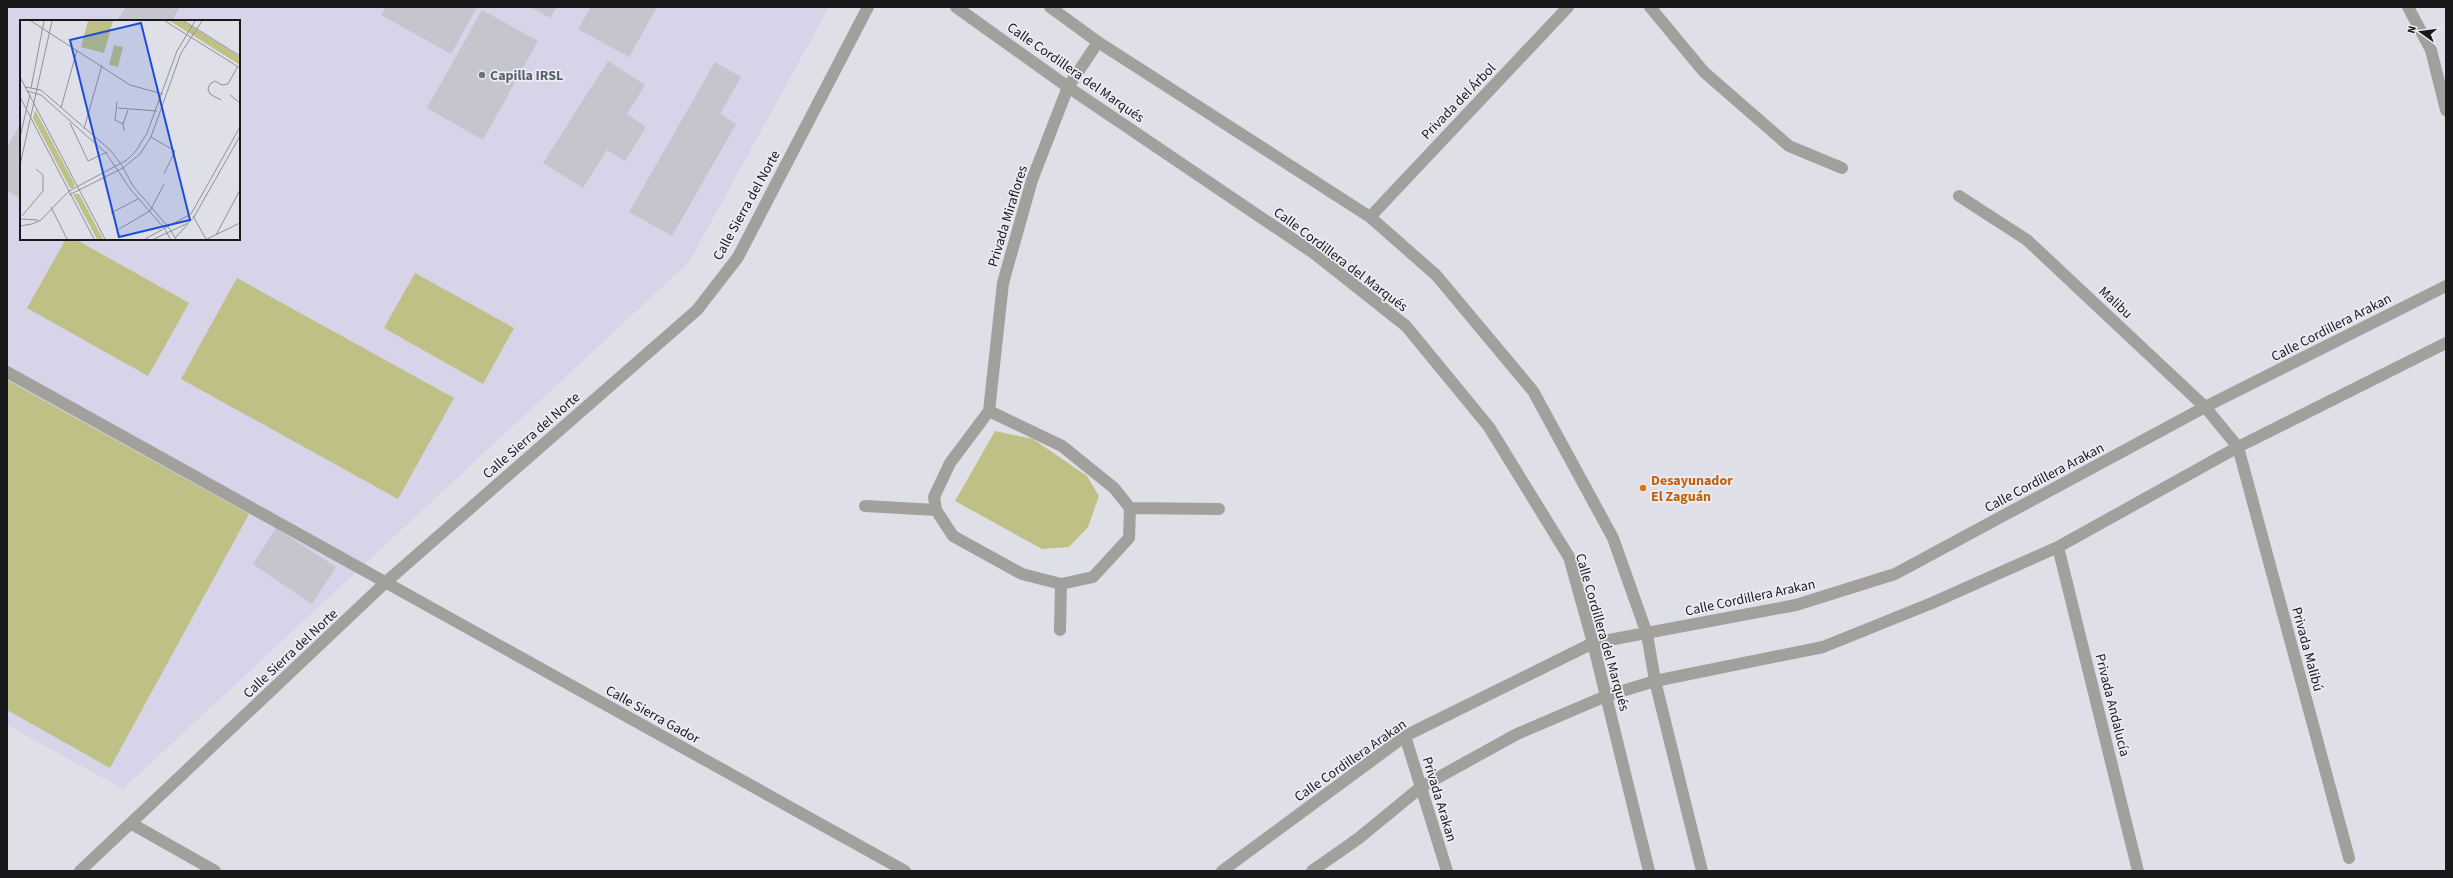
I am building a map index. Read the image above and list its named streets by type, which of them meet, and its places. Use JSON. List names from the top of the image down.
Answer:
{
  "streets": {
    "street": [
      "Calle Cordillera del Marqués",
      "Privada del Árbol",
      "Calle Sierra del Norte",
      "Privada Miraflores",
      "Malibu",
      "Calle Cordillera Arakan",
      "Privada Malibú",
      "Privada Andalucía",
      "Calle Sierra Gador",
      "Privada Arakan"
    ]
  },
  "crossings": [
    ["Calle Cordillera del Marqués", "Privada Miraflores"],
    ["Calle Cordillera del Marqués", "Calle Cordillera Arakan"],
    ["Calle Sierra del Norte", "Calle Sierra Gador"],
    ["Malibu", "Calle Cordillera Arakan"],
    ["Malibu", "Privada Malibú"],
    ["Calle Cordillera Arakan", "Privada Arakan"]
  ],
  "places": ["Capilla IRSL", "Desayunador El Zaguán"],
  "north": "left"
}
